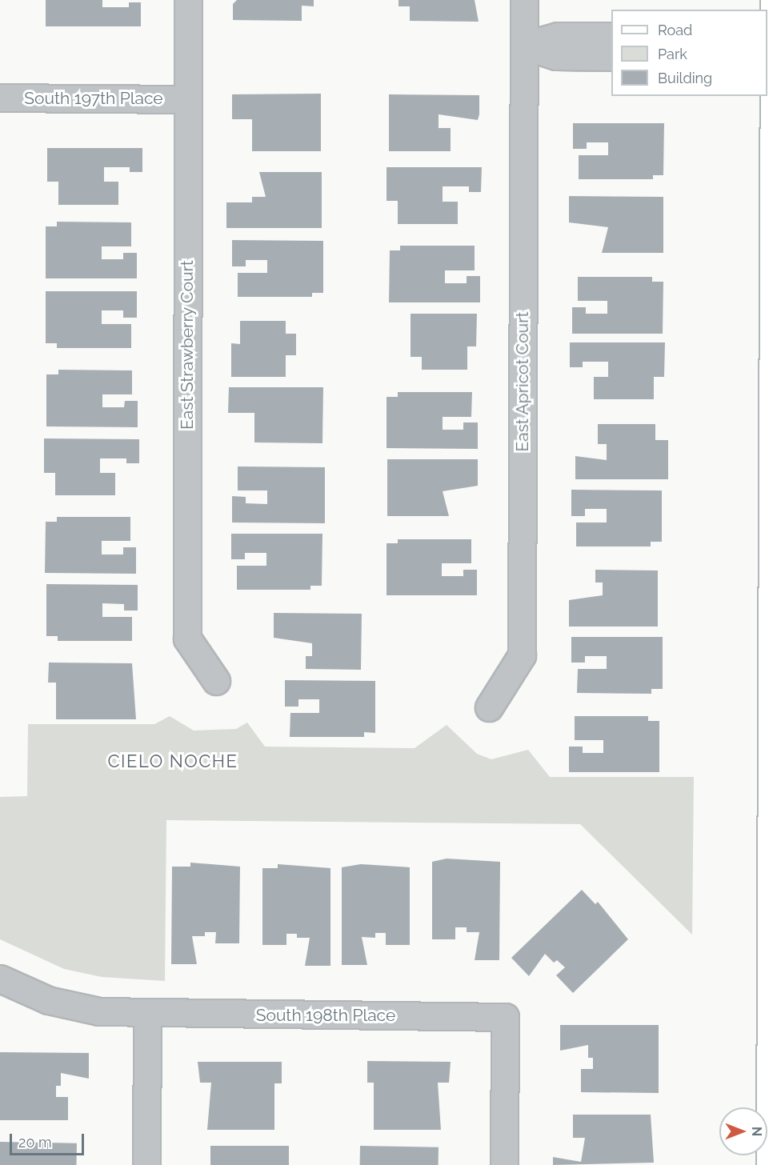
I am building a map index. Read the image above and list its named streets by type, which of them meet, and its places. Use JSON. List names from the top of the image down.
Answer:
{
  "streets": {
    "street": [
      "South 197th Place",
      "East Strawberry Court",
      "East Apricot Court",
      "South 198th Place"
    ]
  },
  "crossings": [
    ["South 197th Place", "East Strawberry Court"]
  ],
  "districts": ["CIELO NOCHE"],
  "legend": ["Road", "Park", "Building"],
  "scale_bar": "20 m",
  "north": "right"
}
